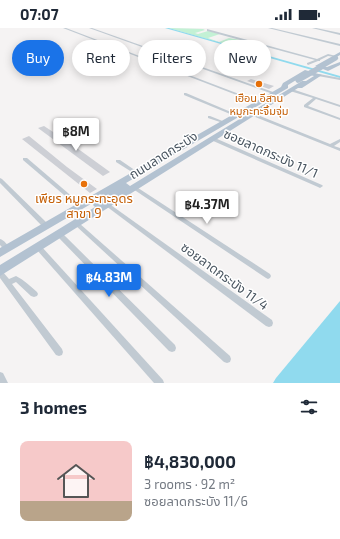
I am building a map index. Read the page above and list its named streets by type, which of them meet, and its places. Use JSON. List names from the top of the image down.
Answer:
{
  "streets": {
    "main road": ["ถนนลาดกระบัง"],
    "street": ["ซอยลาดกระบัง 11/1", "ซอยลาดกระบัง 11/4"]
  },
  "crossings": [
    ["ซอยลาดกระบัง 11/1", "ถนนลาดกระบัง"],
    ["ถนนลาดกระบัง", "ซอยลาดกระบัง 11/4"]
  ],
  "places": ["เฮือน อีสาน หมูกะทะจิ้มจุ่ม", "เพียร หมูกระทะอุดร สาขา 9"],
  "page": {
    "status": "07:07",
    "chip": [
      "Buy",
      "Rent",
      "Filters",
      "New"
    ],
    "price": ["฿8M", "฿4.37M", "฿4.83M"],
    "heading": "3 homes",
    "list": [
      {
        "name": "฿4,830,000",
        "note": "3 rooms · 92 m² · ซอยลาดกระบัง 11/6"
      }
    ]
  }
}
